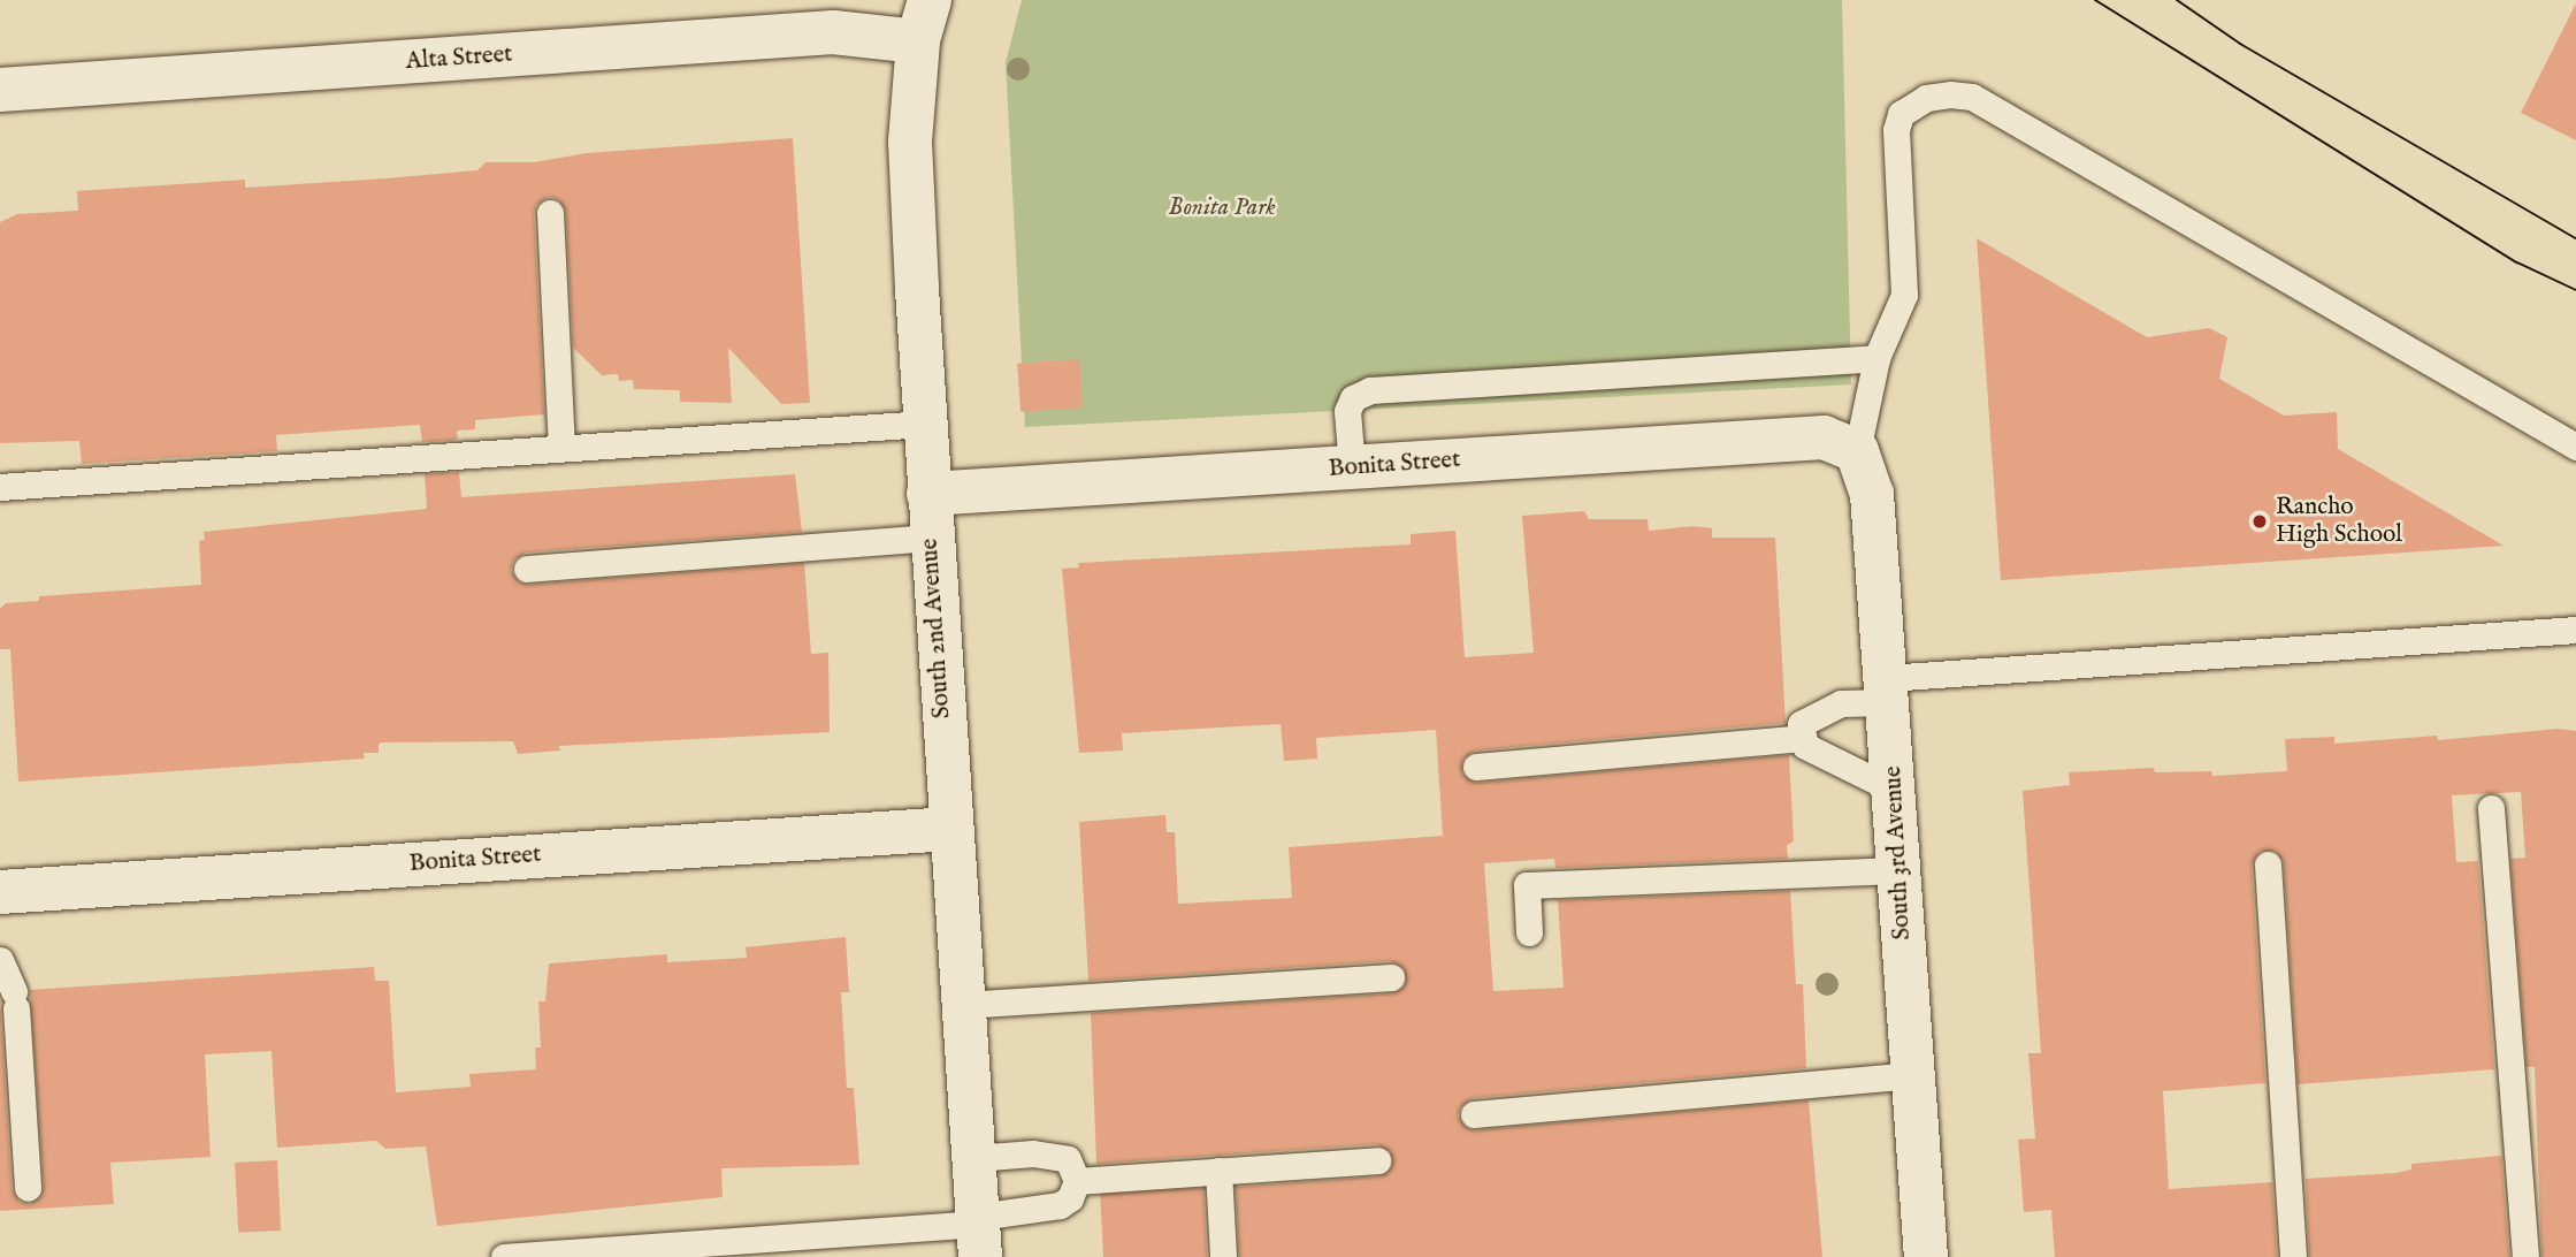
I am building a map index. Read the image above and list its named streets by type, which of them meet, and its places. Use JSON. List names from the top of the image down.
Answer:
{
  "streets": {
    "street": [
      "Alta Street",
      "Bonita Street",
      "South 2nd Avenue",
      "South 3rd Avenue"
    ]
  },
  "crossings": [
    ["Alta Street", "South 2nd Avenue"],
    ["Bonita Street", "South 2nd Avenue"],
    ["Bonita Street", "South 3rd Avenue"]
  ],
  "parks": ["Bonita Park"],
  "places": ["Rancho High School"]
}
